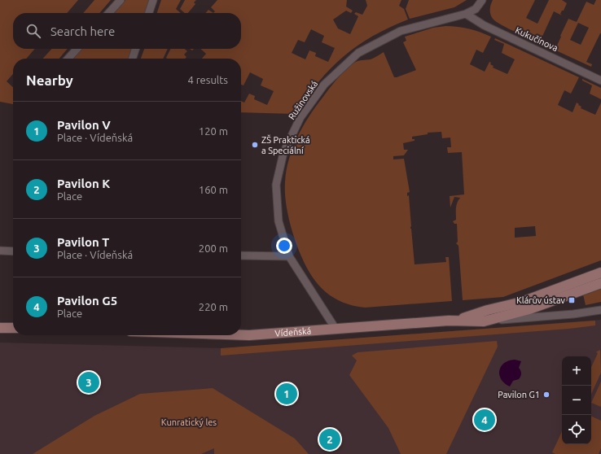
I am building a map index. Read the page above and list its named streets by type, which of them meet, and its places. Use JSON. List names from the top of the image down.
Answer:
{
  "streets": {
    "main road": ["Vídeňská"],
    "street": ["Kukučínova", "Ružinovská"]
  },
  "crossings": [
    ["Kukučínova", "Ružinovská"],
    ["Ružinovská", "Vídeňská"]
  ],
  "parks": ["Kunratický les"],
  "places": {
    "other": ["ZŠ Praktická a Speciální", "Pavilon G1"],
    "transit": ["Klárův ústav"]
  },
  "page": {
    "search": "Search here",
    "heading": ["Nearby", "4 results"],
    "list": [
      {
        "mark": "1",
        "name": "Pavilon V",
        "note": "Place · Vídeňská",
        "value": "120 m"
      },
      {
        "mark": "2",
        "name": "Pavilon K",
        "note": "Place",
        "value": "160 m"
      },
      {
        "mark": "3",
        "name": "Pavilon T",
        "note": "Place · Vídeňská",
        "value": "200 m"
      },
      {
        "mark": "4",
        "name": "Pavilon G5",
        "note": "Place",
        "value": "220 m"
      }
    ],
    "map_buttons": ["+", "−"],
    "pins": [
      "3",
      "1",
      "4",
      "2"
    ]
  }
}
